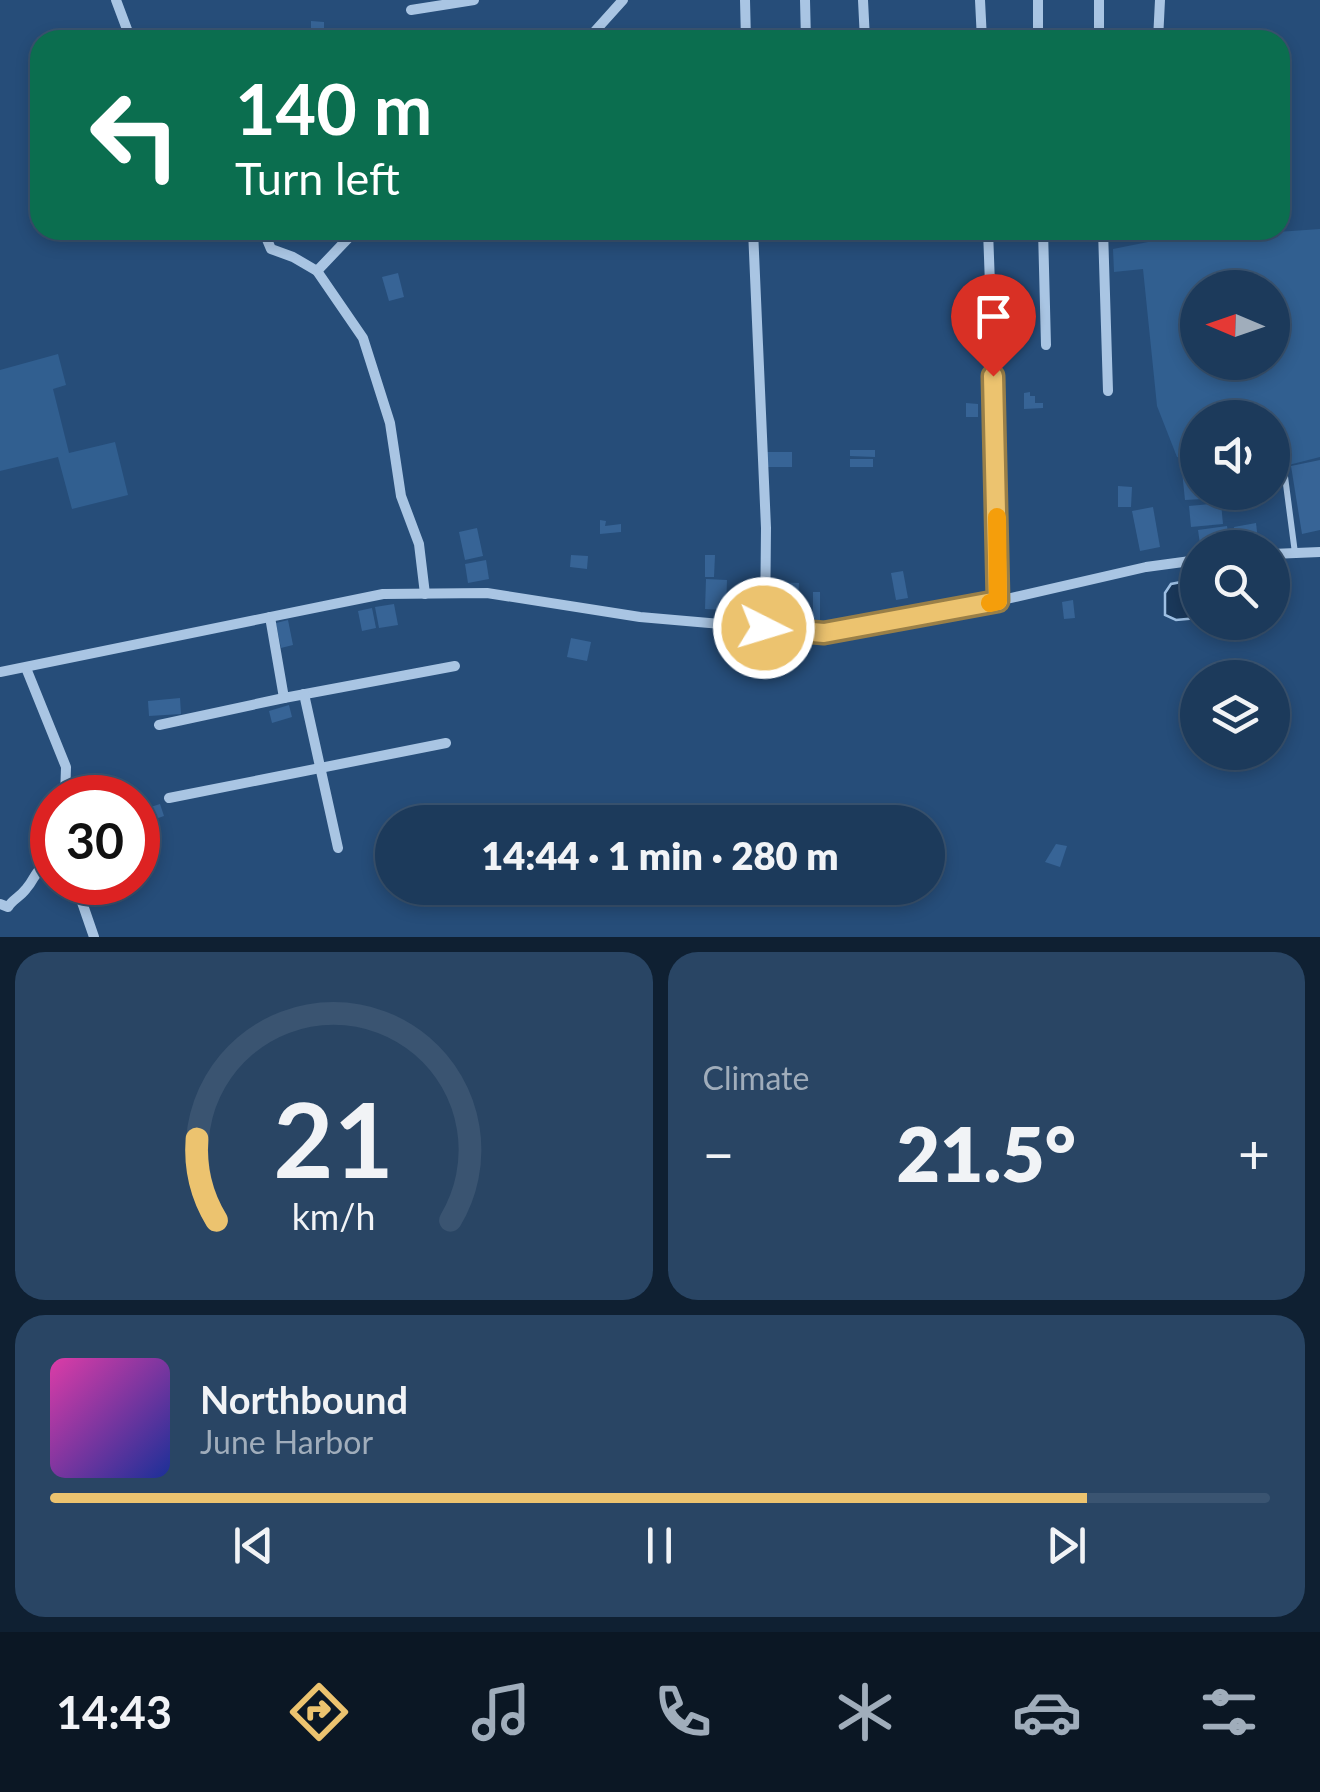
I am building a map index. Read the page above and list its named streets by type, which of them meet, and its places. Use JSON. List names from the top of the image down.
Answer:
{
  "north": "left",
  "page": {
    "turn": ["140 m", "Turn left"],
    "limit": "30",
    "trip": "14:44 · 1 min · 280 m",
    "tile": "Climate",
    "heat": ["−", "21.5°", "+"],
    "song": ["Northbound", "June Harbor"],
    "tabs": "14:43",
    "gauge": ["21", "km/h"]
  }
}
